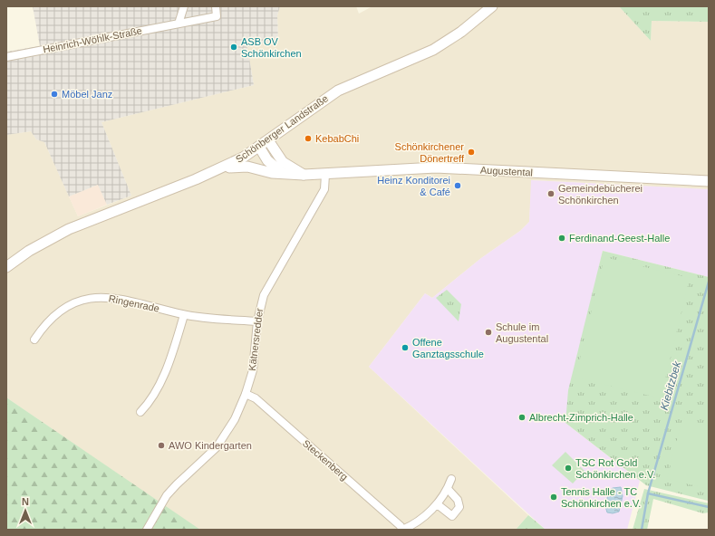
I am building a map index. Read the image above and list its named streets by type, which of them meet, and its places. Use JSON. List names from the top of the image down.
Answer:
{
  "streets": {
    "street": [
      "Heinrich-Wöhlk-Straße",
      "Schönberger Landstraße",
      "Augustental",
      "Ringenrade",
      "Kätnersredder",
      "Steckenberg"
    ]
  },
  "crossings": [
    ["Schönberger Landstraße", "Augustental"],
    ["Augustental", "Kätnersredder"],
    ["Ringenrade", "Kätnersredder"],
    ["Kätnersredder", "Steckenberg"]
  ],
  "water": ["Kiebitzbek"],
  "places": [
    "ASB OV Schönkirchen",
    "Möbel Janz",
    "KebabChi",
    "Schönkirchener Dönertreff",
    "Heinz Konditorei & Café",
    "Gemeindebücherei Schönkirchen",
    "Ferdinand-Geest-Halle",
    "Schule im Augustental",
    "Offene Ganztagsschule",
    "Albrecht-Zimprich-Halle",
    "AWO Kindergarten",
    "TSC Rot Gold Schönkirchen e.V.",
    "Tennis Halle - TC Schönkirchen e.V."
  ],
  "north": "top"
}
